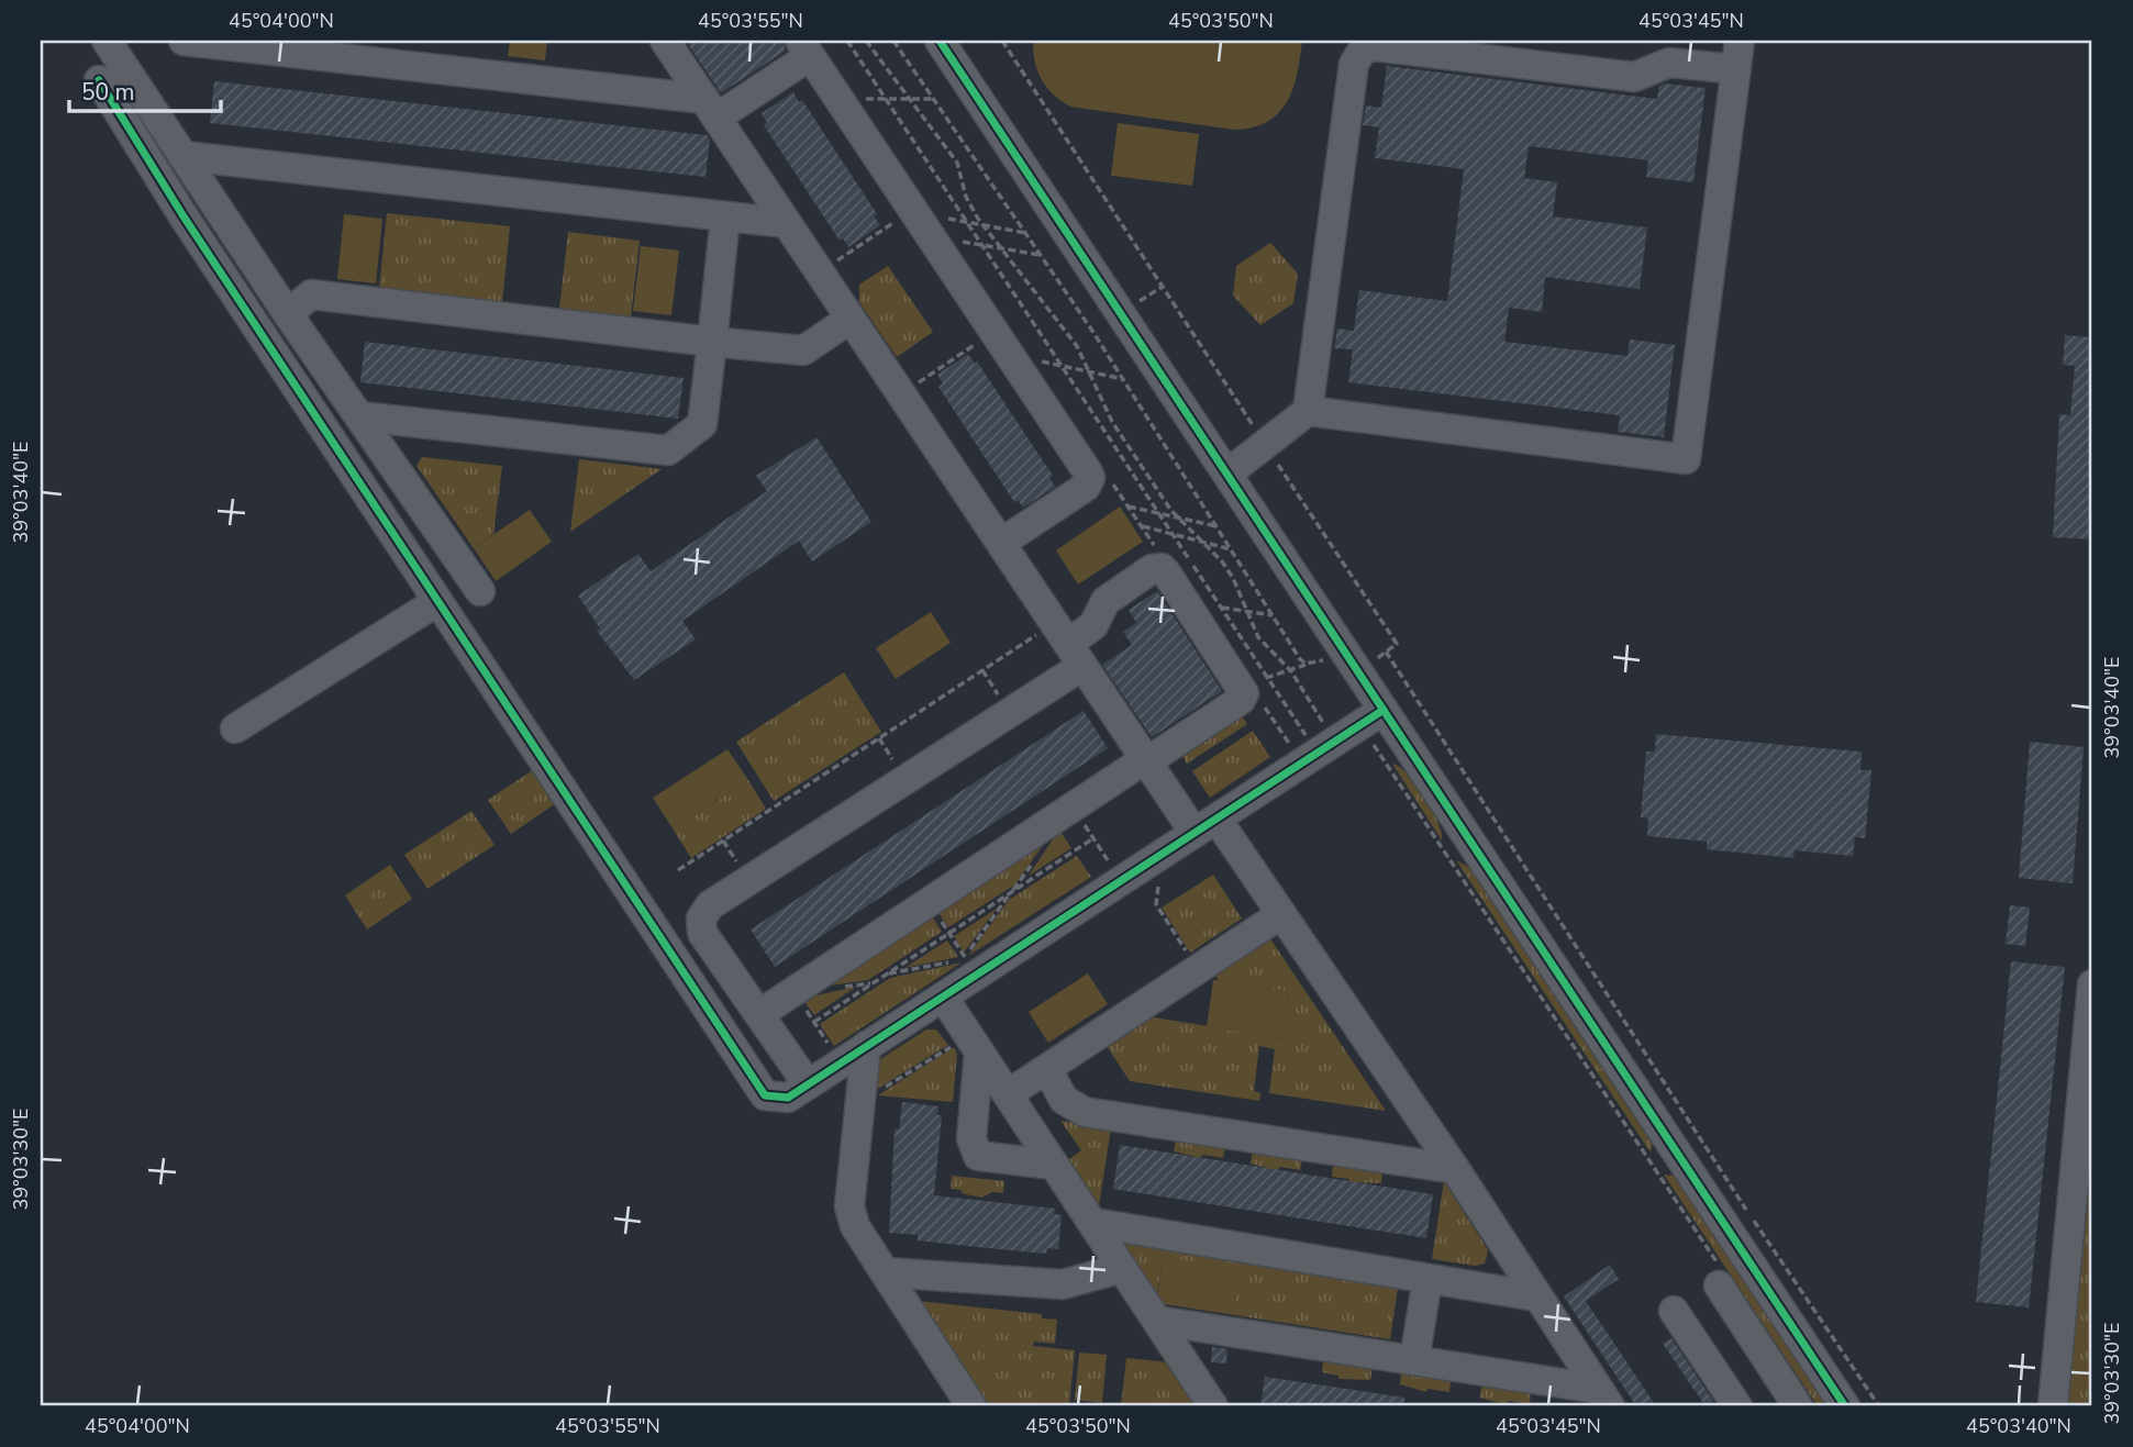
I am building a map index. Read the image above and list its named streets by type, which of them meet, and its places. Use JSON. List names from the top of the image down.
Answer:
{
  "scale_bar": "50 m",
  "coordinates": [
    "45°04'00\"N",
    "45°03'55\"N",
    "45°03'50\"N",
    "45°03'45\"N",
    "39°03'40\"E",
    "39°03'30\"E",
    "45°03'40\"N"
  ]
}
